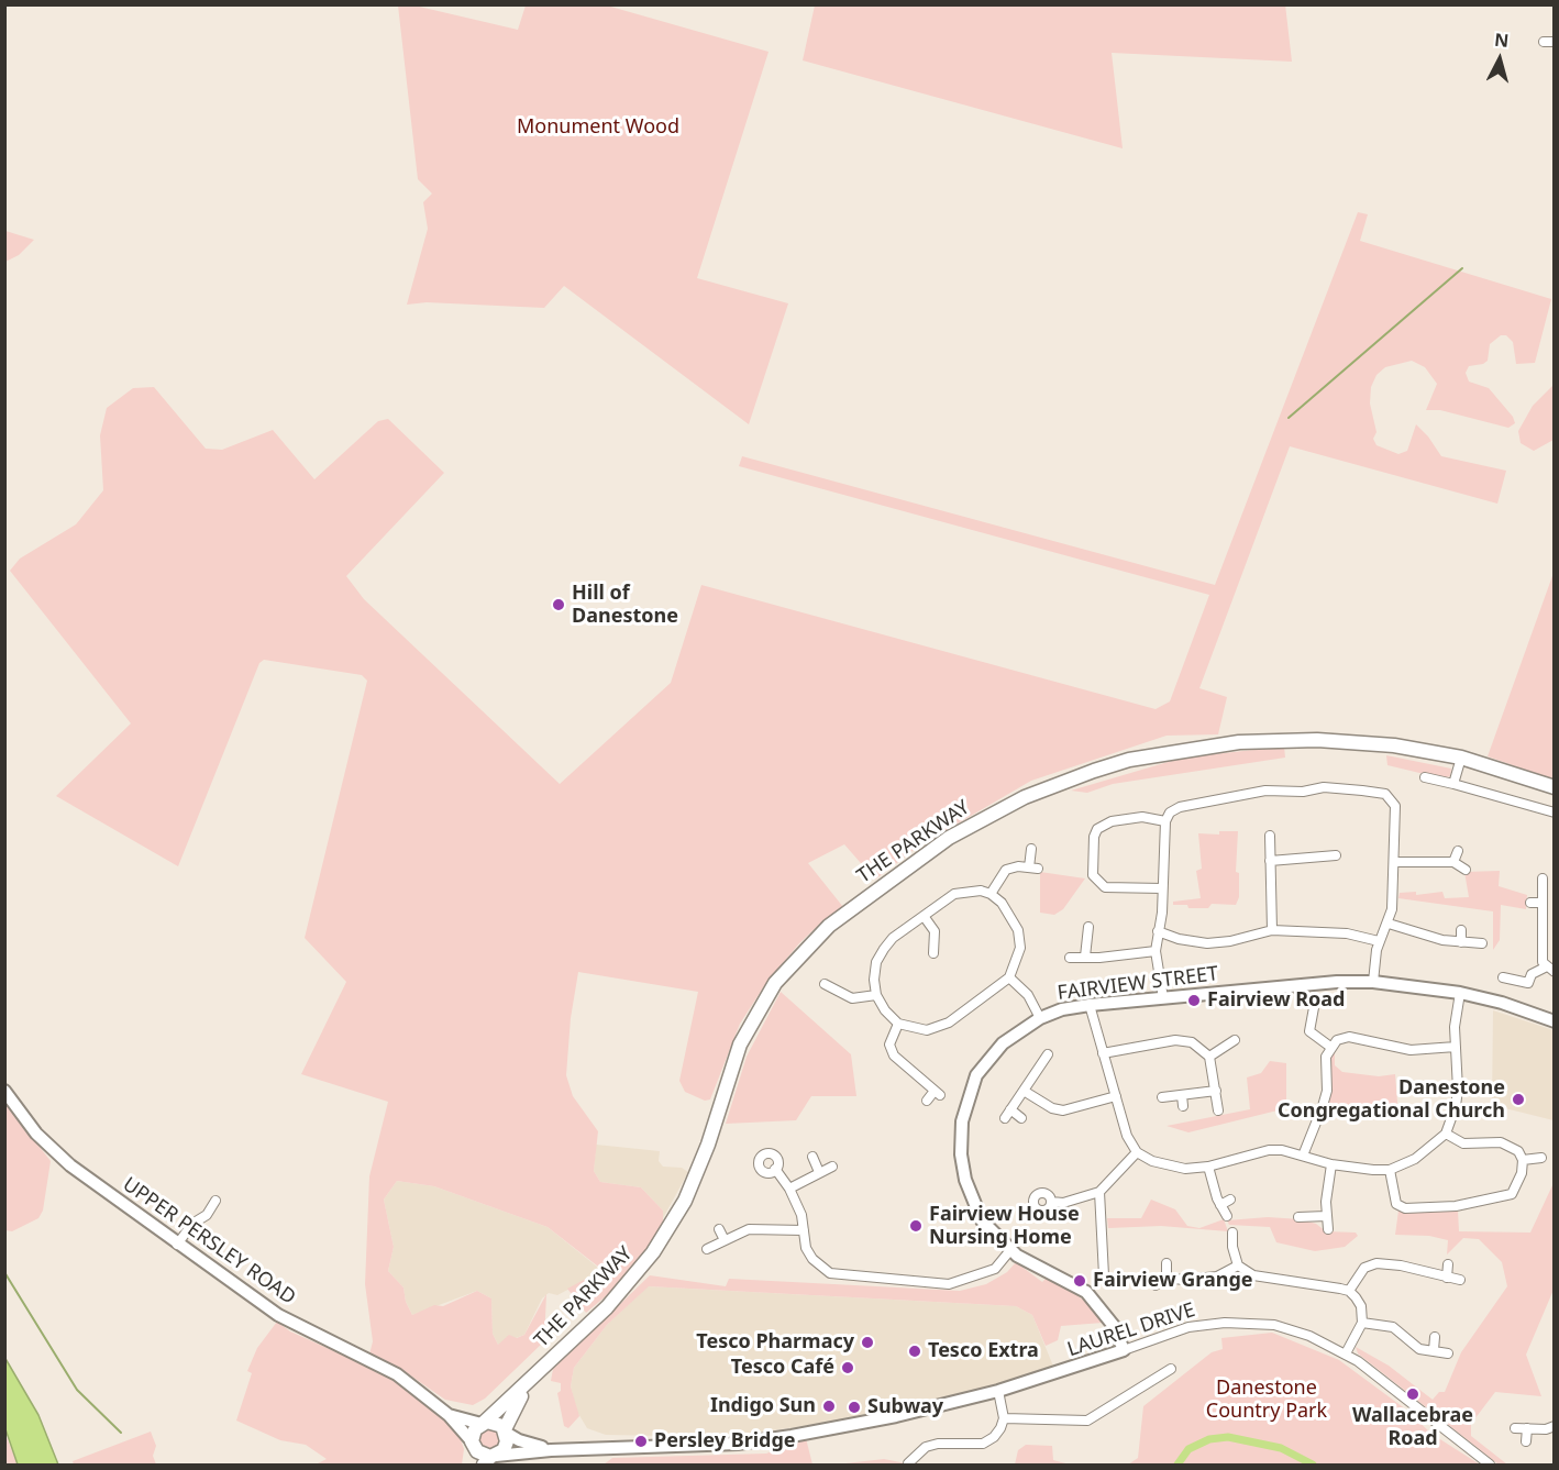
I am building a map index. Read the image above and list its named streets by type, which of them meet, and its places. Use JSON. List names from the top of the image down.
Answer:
{
  "streets": {
    "main road": ["THE PARKWAY"],
    "street": ["FAIRVIEW STREET", "UPPER PERSLEY ROAD", "LAUREL DRIVE"]
  },
  "crossings": [
    ["FAIRVIEW STREET", "LAUREL DRIVE"],
    ["UPPER PERSLEY ROAD", "LAUREL DRIVE"]
  ],
  "parks": ["Monument Wood", "Danestone Country Park"],
  "places": [
    "Hill of Danestone",
    "Fairview Road",
    "Danestone Congregational Church",
    "Fairview House Nursing Home",
    "Fairview Grange",
    "Tesco Pharmacy",
    "Tesco Extra",
    "Tesco Café",
    "Wallacebrae Road",
    "Indigo Sun",
    "Subway",
    "Persley Bridge"
  ],
  "north": "top"
}
